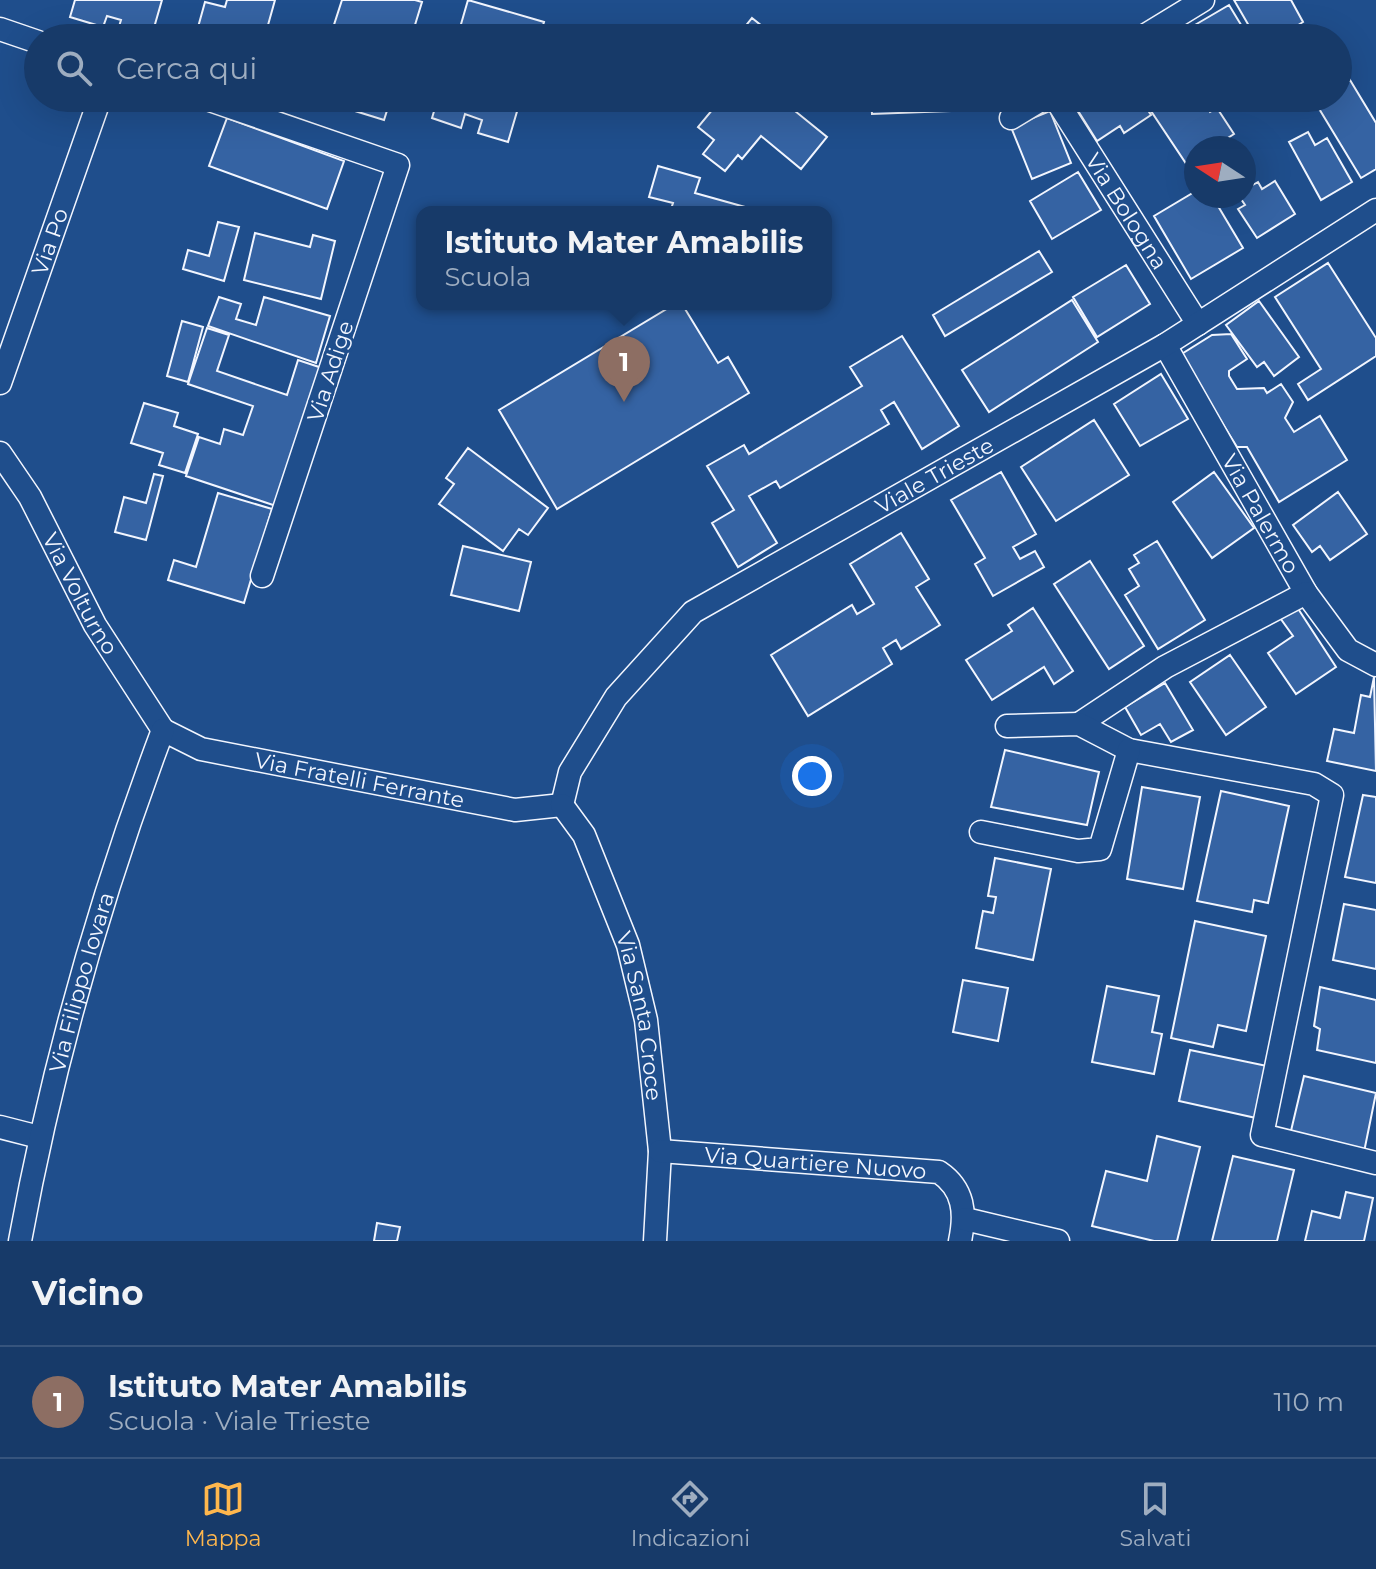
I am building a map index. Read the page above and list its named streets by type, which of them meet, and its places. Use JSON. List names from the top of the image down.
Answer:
{
  "streets": {
    "street": [
      "Via Bologna",
      "Via Po",
      "Via Adige",
      "Viale Trieste",
      "Via Palermo",
      "Via Volturno",
      "Via Fratelli Ferrante",
      "Via Filippo Iovara",
      "Via Santa Croce",
      "Via Quartiere Nuovo"
    ]
  },
  "crossings": [
    ["Via Bologna", "Viale Trieste"],
    ["Viale Trieste", "Via Palermo"],
    ["Viale Trieste", "Via Fratelli Ferrante"],
    ["Viale Trieste", "Via Santa Croce"],
    ["Via Volturno", "Via Fratelli Ferrante"],
    ["Via Volturno", "Via Filippo Iovara"],
    ["Via Fratelli Ferrante", "Via Filippo Iovara"],
    ["Via Fratelli Ferrante", "Via Santa Croce"],
    ["Via Santa Croce", "Via Quartiere Nuovo"]
  ],
  "north": "left",
  "page": {
    "search": "Cerca qui",
    "popup": ["Istituto Mater Amabilis", "Scuola"],
    "pins": "1",
    "heading": "Vicino",
    "list": [
      {
        "mark": "1",
        "name": "Istituto Mater Amabilis",
        "note": "Scuola · Viale Trieste",
        "value": "110 m"
      }
    ],
    "nav": ["Mappa", "Indicazioni", "Salvati"]
  }
}
